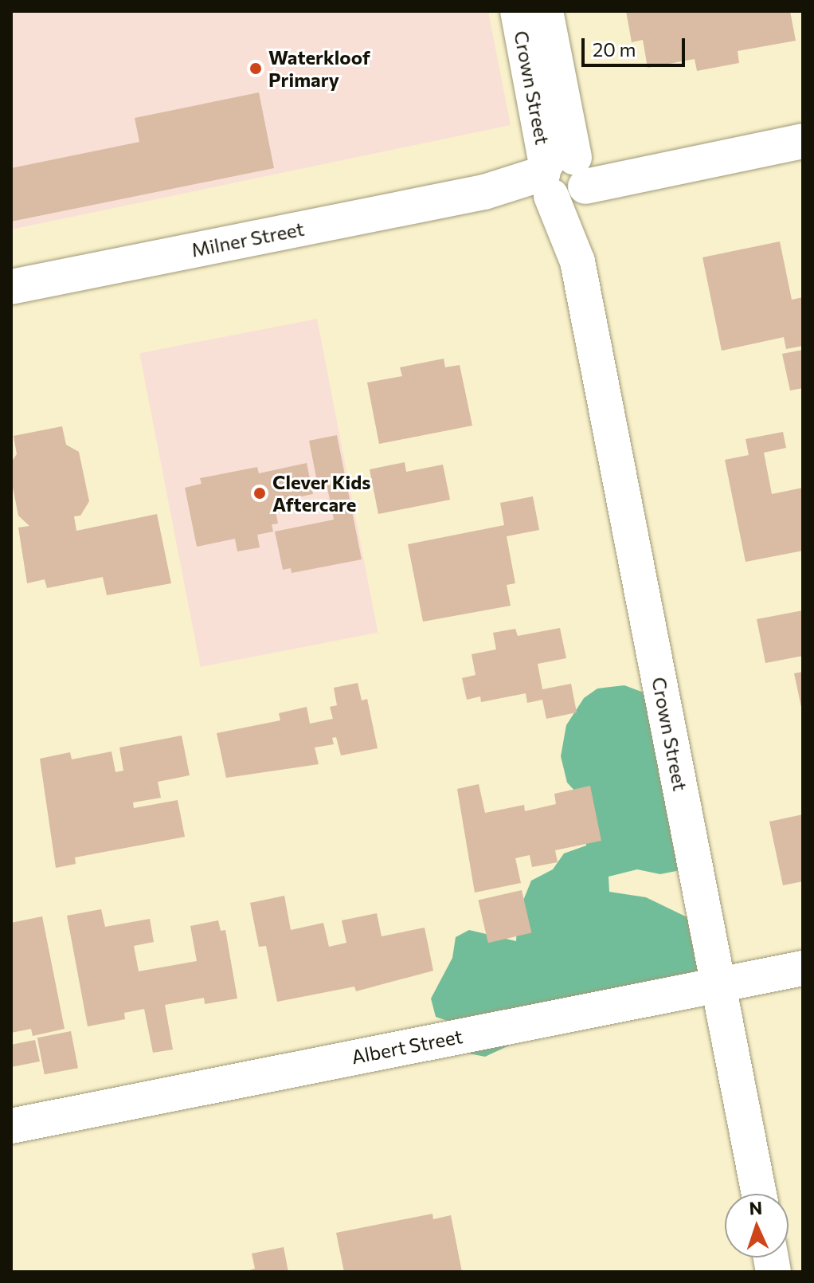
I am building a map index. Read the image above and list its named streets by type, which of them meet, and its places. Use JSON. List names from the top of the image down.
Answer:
{
  "streets": {
    "street": ["Crown Street", "Milner Street", "Albert Street"]
  },
  "crossings": [
    ["Crown Street", "Milner Street"],
    ["Crown Street", "Albert Street"]
  ],
  "places": ["Waterkloof Primary", "Clever Kids Aftercare"],
  "scale_bar": "20 m",
  "north": "top"
}
